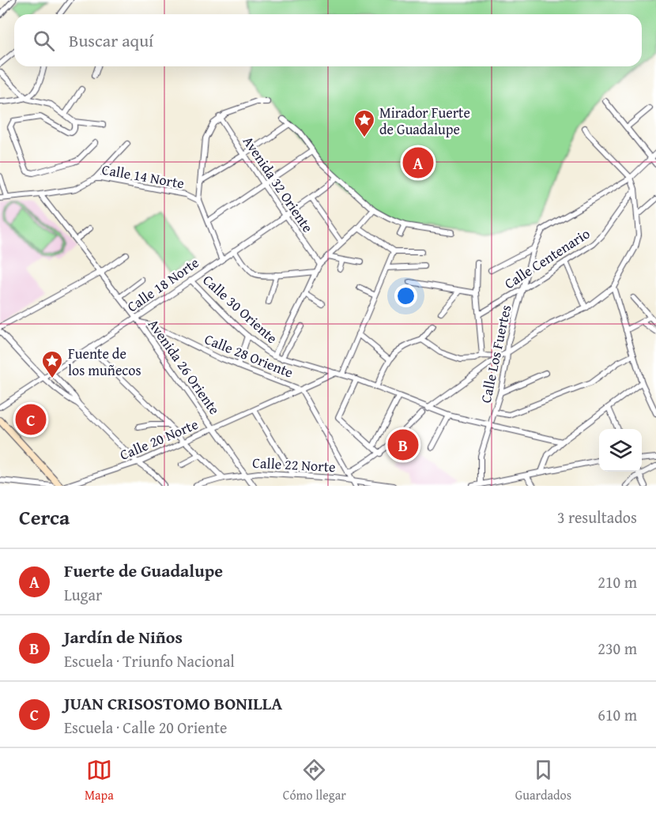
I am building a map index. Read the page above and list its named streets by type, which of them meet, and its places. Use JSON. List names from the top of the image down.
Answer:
{
  "streets": {
    "street": [
      "Calle 14 Norte",
      "Avenida 32 Oriente",
      "Calle Centenario",
      "Calle 18 Norte",
      "Calle 30 Oriente",
      "Calle Los Fuertes",
      "Calle 28 Oriente",
      "Avenida 26 Oriente",
      "Calle 20 Norte",
      "Calle 22 Norte"
    ]
  },
  "crossings": [
    ["Calle 14 Norte", "Avenida 26 Oriente"],
    ["Avenida 32 Oriente", "Calle 18 Norte"],
    ["Calle Centenario", "Calle Los Fuertes"],
    ["Calle 18 Norte", "Calle 30 Oriente"],
    ["Calle 18 Norte", "Calle 28 Oriente"],
    ["Calle 18 Norte", "Avenida 26 Oriente"],
    ["Calle 30 Oriente", "Calle Los Fuertes"],
    ["Calle 30 Oriente", "Calle 20 Norte"],
    ["Calle 28 Oriente", "Avenida 26 Oriente"],
    ["Calle 28 Oriente", "Calle 20 Norte"],
    ["Calle 28 Oriente", "Calle 22 Norte"],
    ["Avenida 26 Oriente", "Calle 20 Norte"],
    ["Avenida 26 Oriente", "Calle 22 Norte"]
  ],
  "places": {
    "place": ["Mirador Fuerte de Guadalupe", "Fuente de los muñecos"]
  },
  "page": {
    "search": "Buscar aquí",
    "pins": ["A", "C", "B"],
    "heading": ["Cerca", "3 resultados"],
    "list": [
      {
        "mark": "A",
        "name": "Fuerte de Guadalupe",
        "note": "Lugar",
        "value": "210 m"
      },
      {
        "mark": "B",
        "name": "Jardín de Niños",
        "note": "Escuela · Triunfo Nacional",
        "value": "230 m"
      },
      {
        "mark": "C",
        "name": "JUAN CRISOSTOMO BONILLA",
        "note": "Escuela · Calle 20 Oriente",
        "value": "610 m"
      }
    ],
    "nav": ["Mapa", "Cómo llegar", "Guardados"]
  }
}
